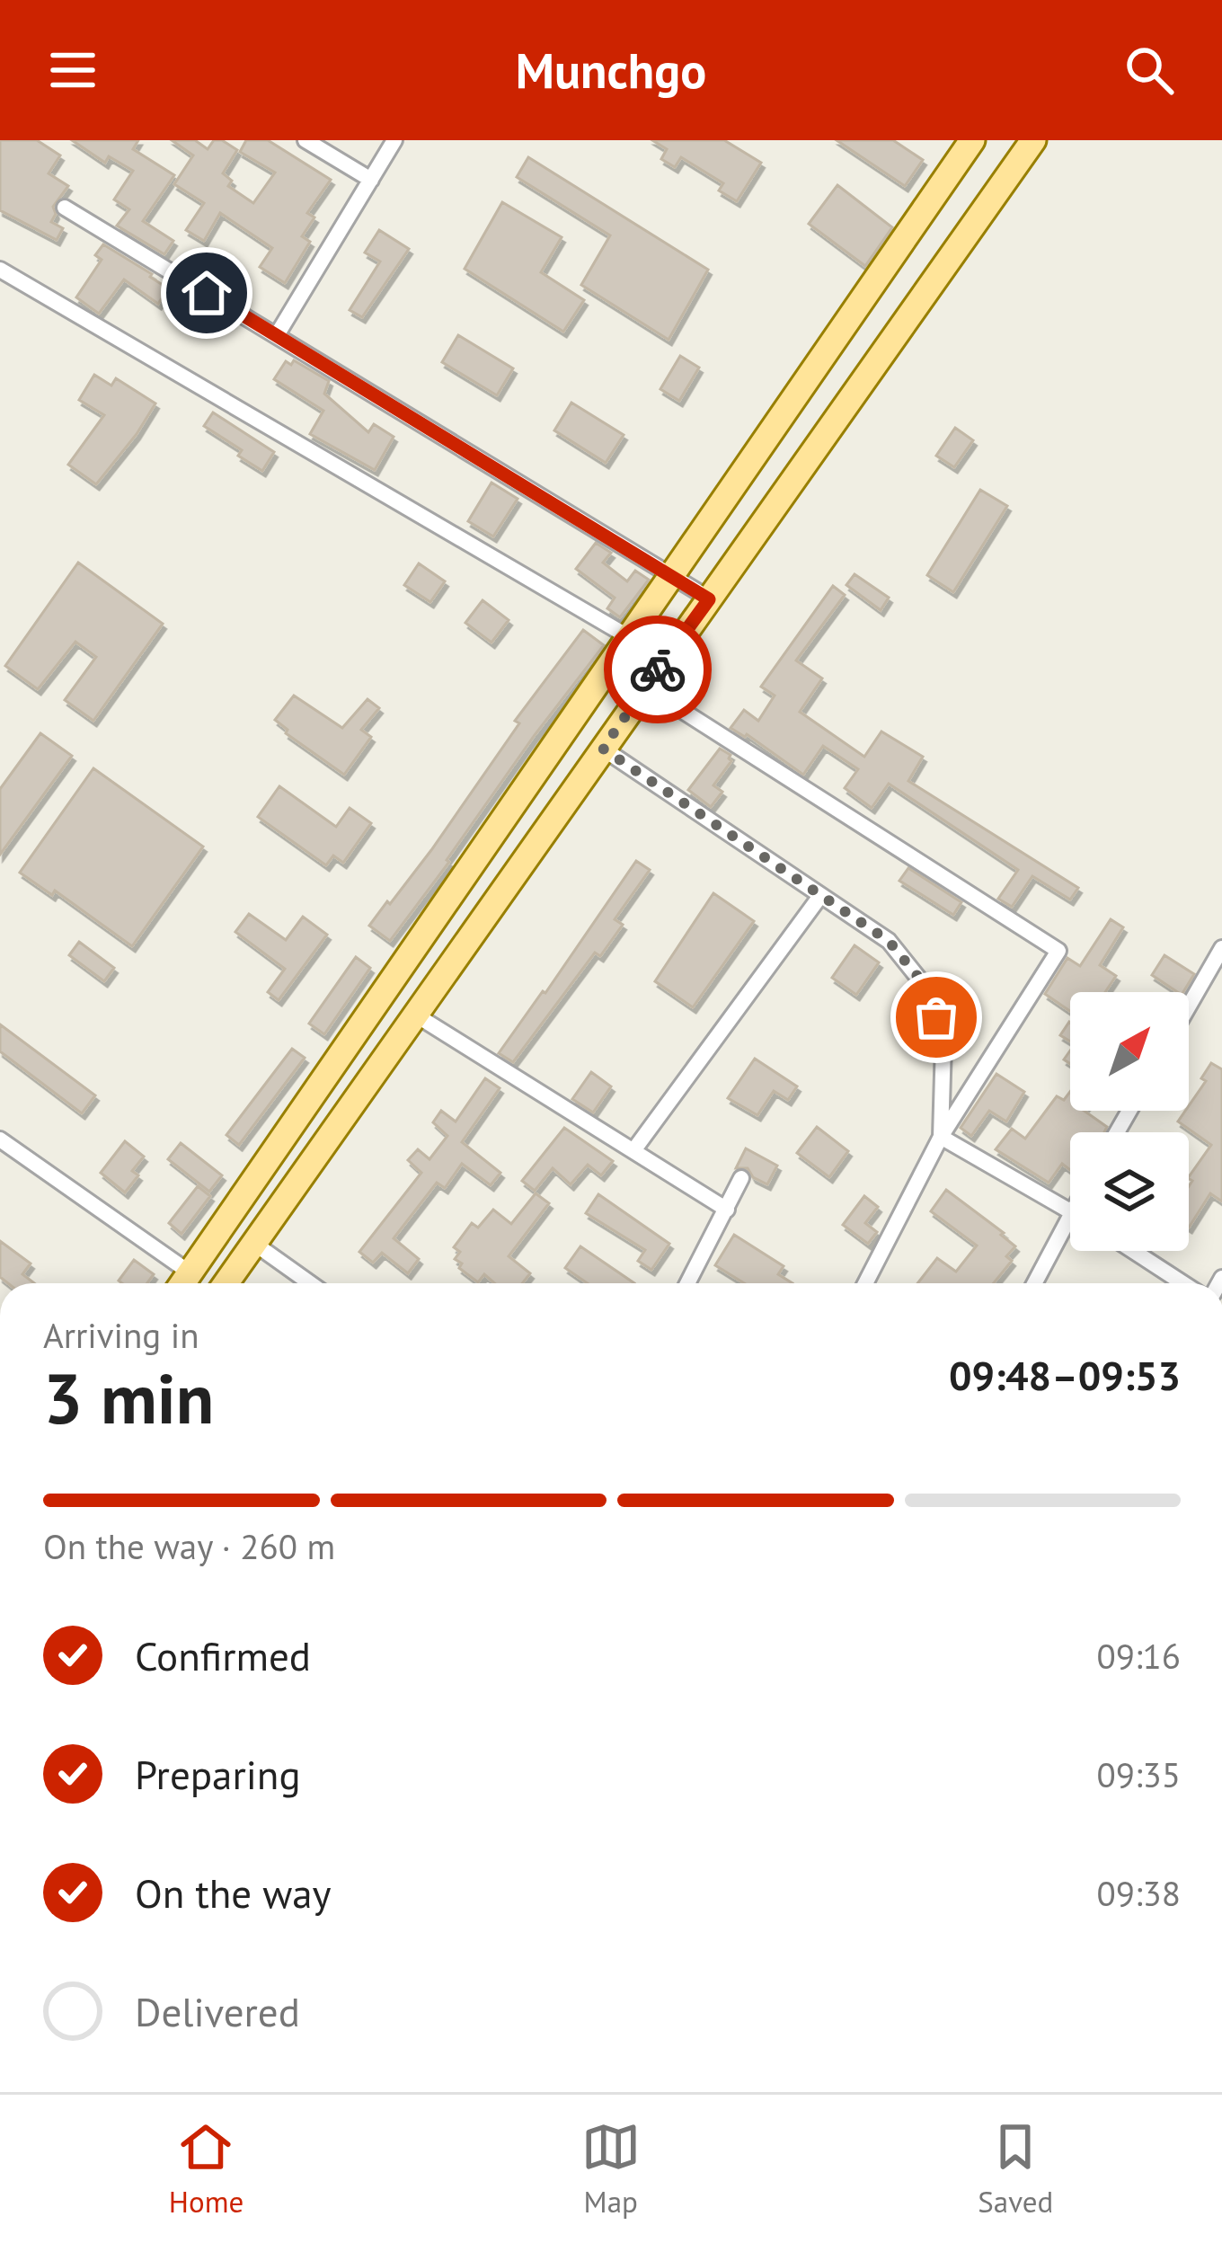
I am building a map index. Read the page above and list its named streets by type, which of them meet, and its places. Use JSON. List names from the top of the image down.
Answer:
{
  "north": "top right",
  "page": {
    "header": "Munchgo",
    "heading": ["3 min", "Arriving in", "09:48–09:53"],
    "bar": "On the way · 260 m",
    "list": [
      ["Confirmed", "09:16"],
      ["Preparing", "09:35"],
      ["On the way", "09:38"],
      "Delivered"
    ],
    "tabs": ["Home", "Map", "Saved"]
  }
}
